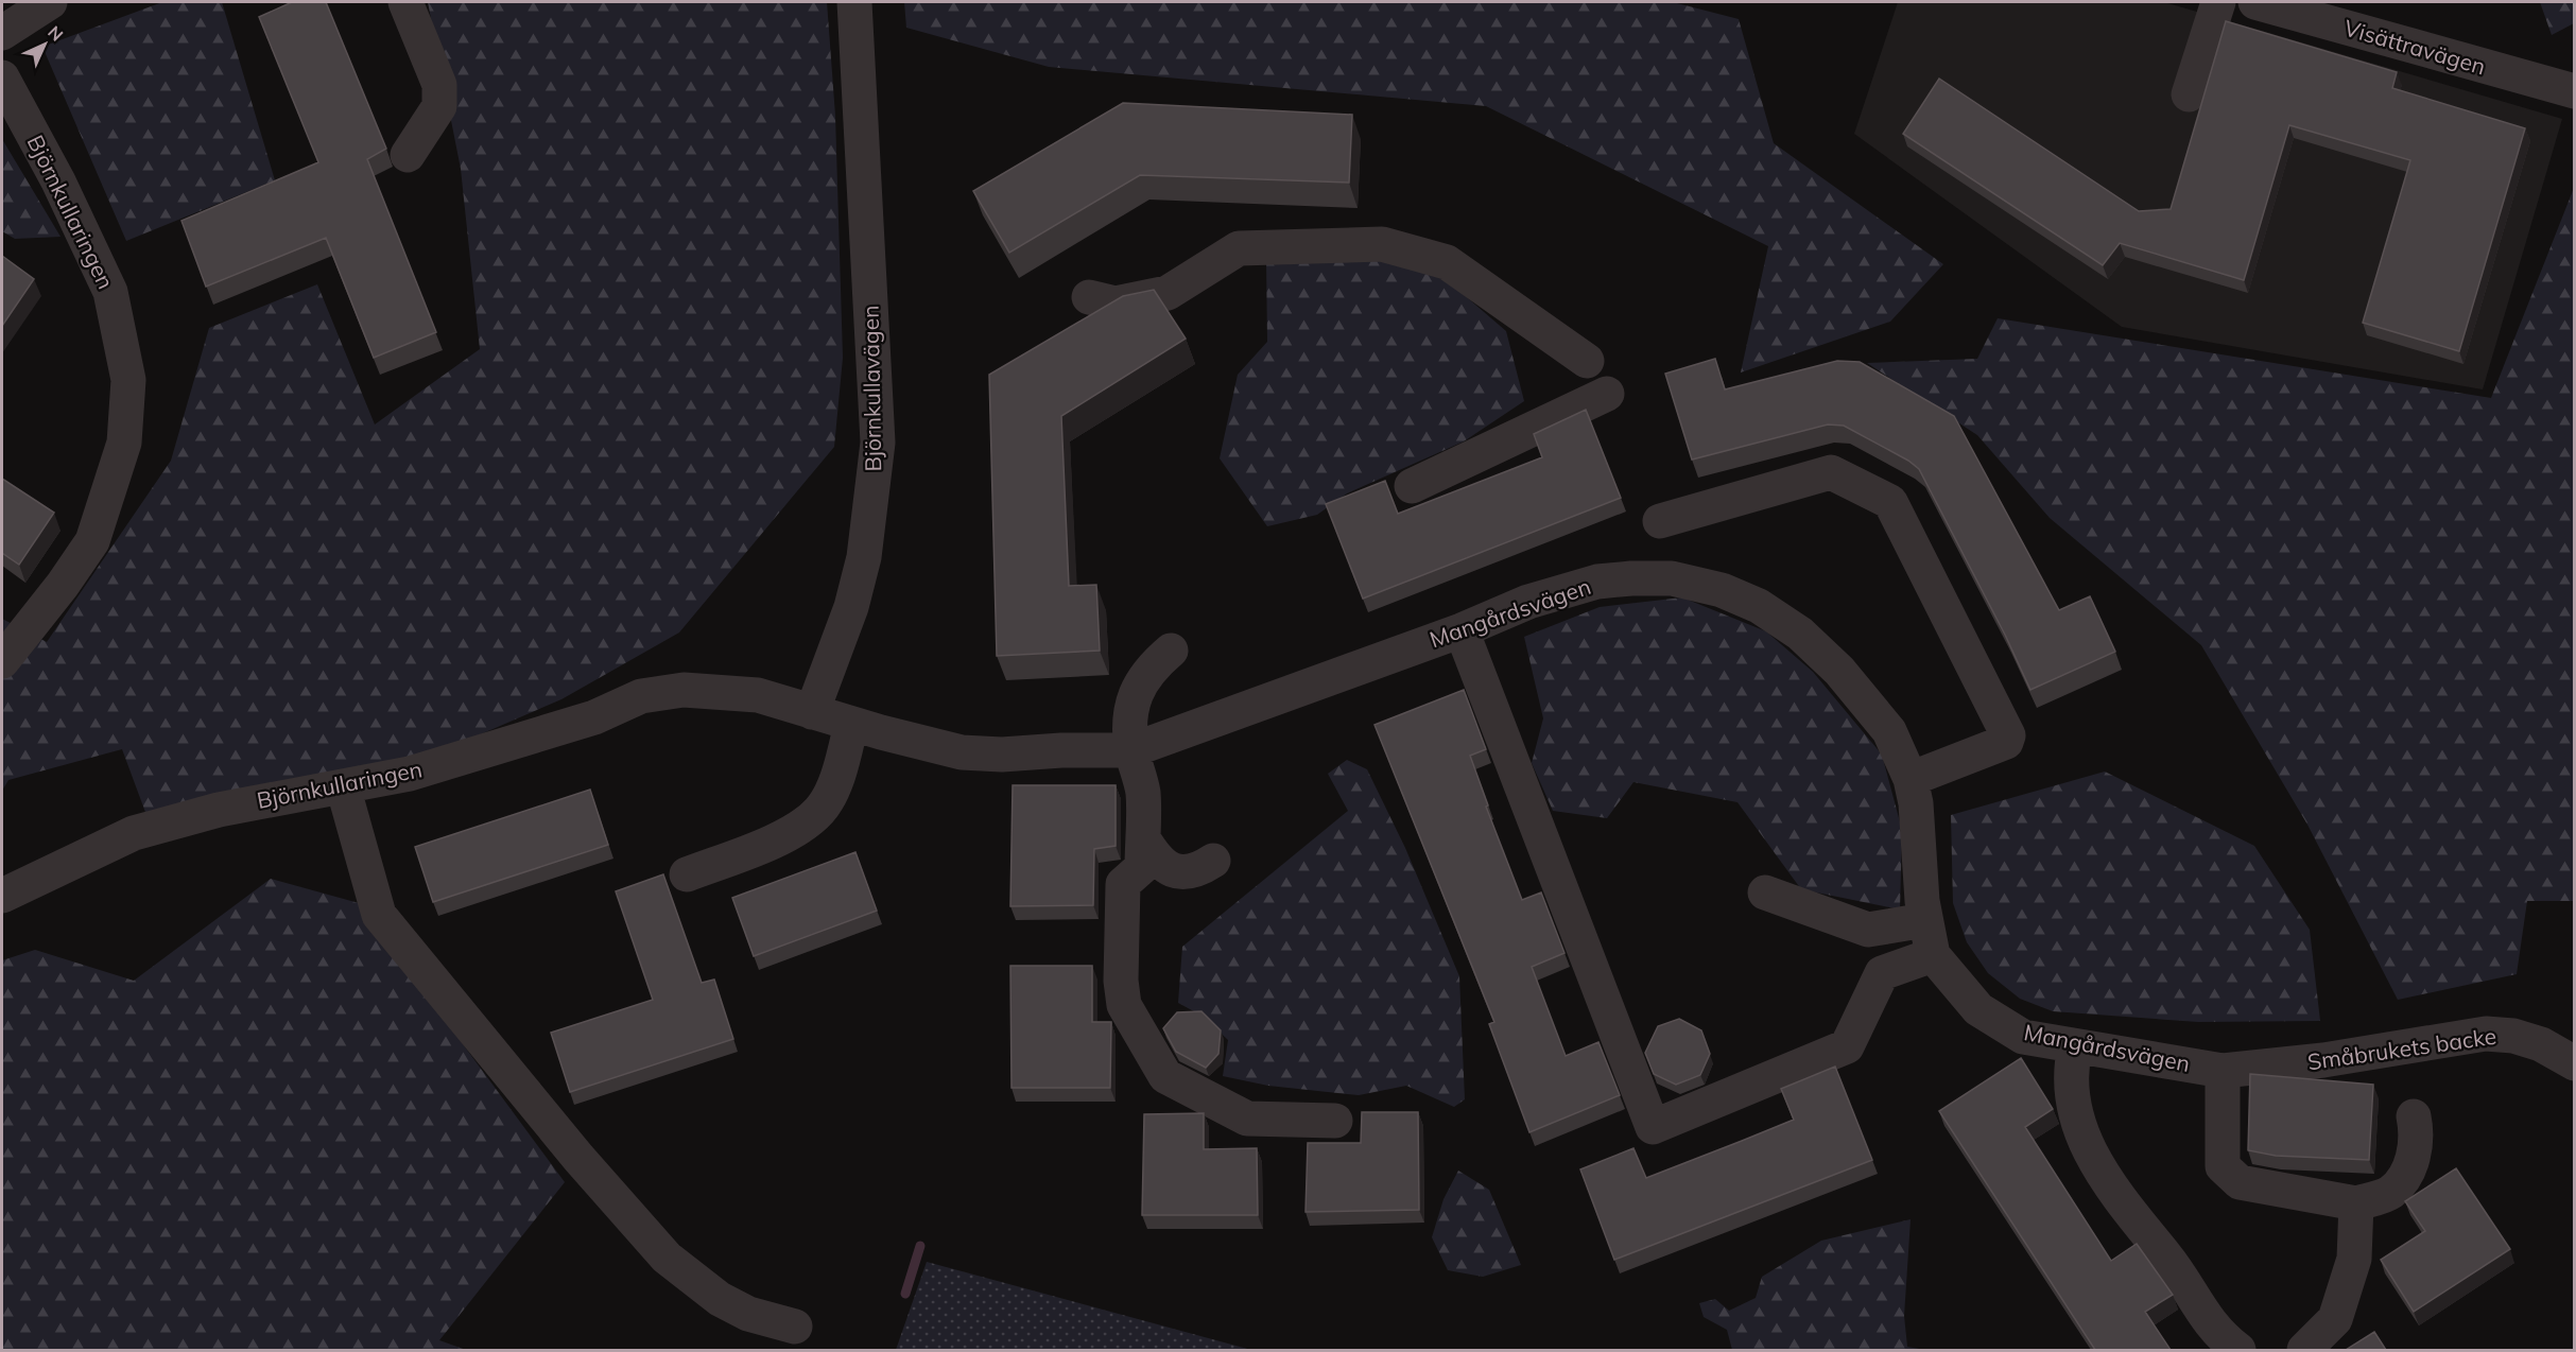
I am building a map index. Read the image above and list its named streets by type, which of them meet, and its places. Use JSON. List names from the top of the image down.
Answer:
{
  "streets": {
    "street": [
      "Visättravägen",
      "Björnkullaringen",
      "Björnkullavägen",
      "Mangårdsvägen",
      "Småbrukets backe"
    ]
  },
  "crossings": [
    ["Björnkullaringen", "Björnkullavägen"],
    ["Björnkullaringen", "Mangårdsvägen"],
    ["Björnkullavägen", "Mangårdsvägen"],
    ["Mangårdsvägen", "Småbrukets backe"]
  ],
  "north": "top right"
}
